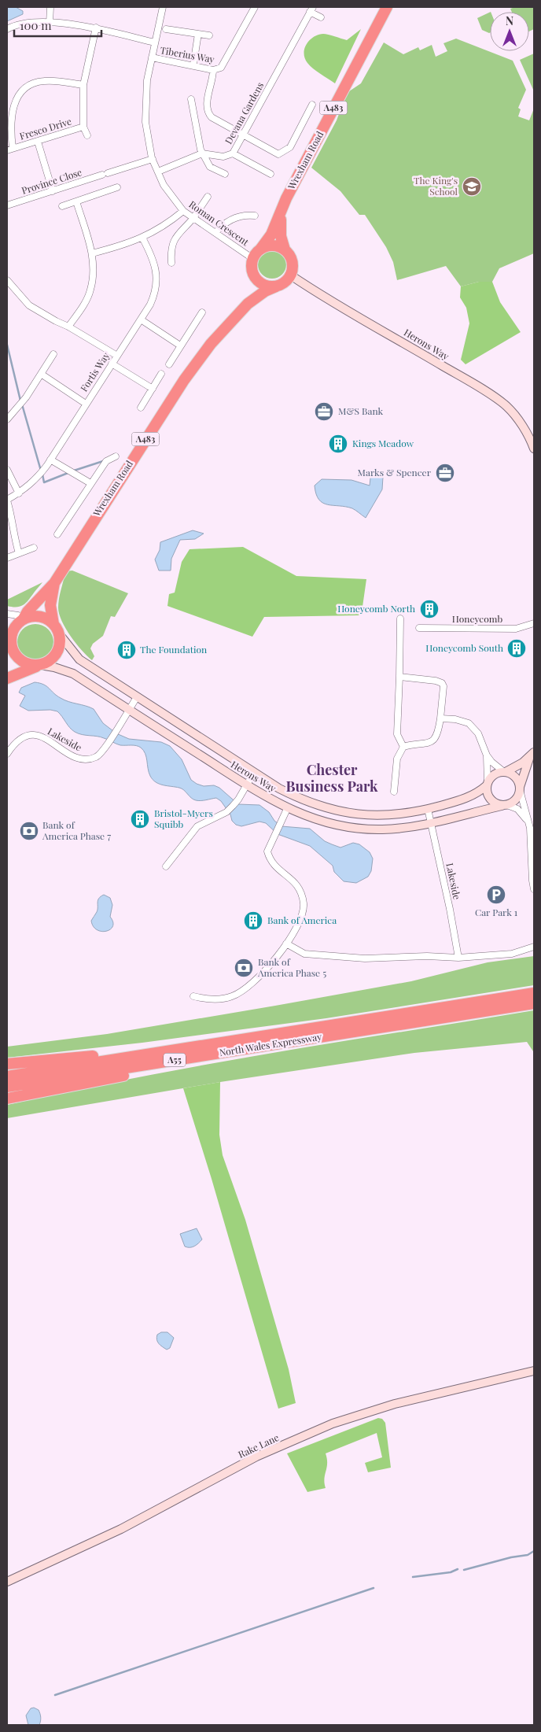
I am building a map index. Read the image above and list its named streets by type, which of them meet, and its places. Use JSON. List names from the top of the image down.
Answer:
{
  "streets": {
    "highway": [
      "A483",
      "Wrexham Road",
      "North Wales Expressway",
      "A55"
    ],
    "street": [
      "Tiberius Way",
      "Devana Gardens",
      "Fresco Drive",
      "Province Close",
      "Roman Crescent",
      "Herons Way",
      "Fortis Way",
      "Honeycomb",
      "Lakeside",
      "Rake Lane"
    ]
  },
  "crossings": [
    ["Tiberius Way", "Roman Crescent"],
    ["A483", "Wrexham Road"],
    ["A483", "Roman Crescent"],
    ["A483", "Herons Way"],
    ["Wrexham Road", "Roman Crescent"],
    ["Wrexham Road", "Herons Way"],
    ["Province Close", "Roman Crescent"],
    ["Roman Crescent", "Herons Way"],
    ["Herons Way", "Lakeside"]
  ],
  "districts": ["Chester Business Park"],
  "places": {
    "school or university": ["The King's School"],
    "office": ["M&S Bank", "Marks & Spencer"],
    "building": [
      "Kings Meadow",
      "Honeycomb North",
      "Honeycomb South",
      "The Foundation",
      "Bristol-Myers Squibb",
      "Bank of America"
    ],
    "bank": ["Bank of America Phase 7", "Bank of America Phase 5"],
    "parking": ["Car Park 1"]
  },
  "scale_bar": "100 m",
  "north": "top"
}
